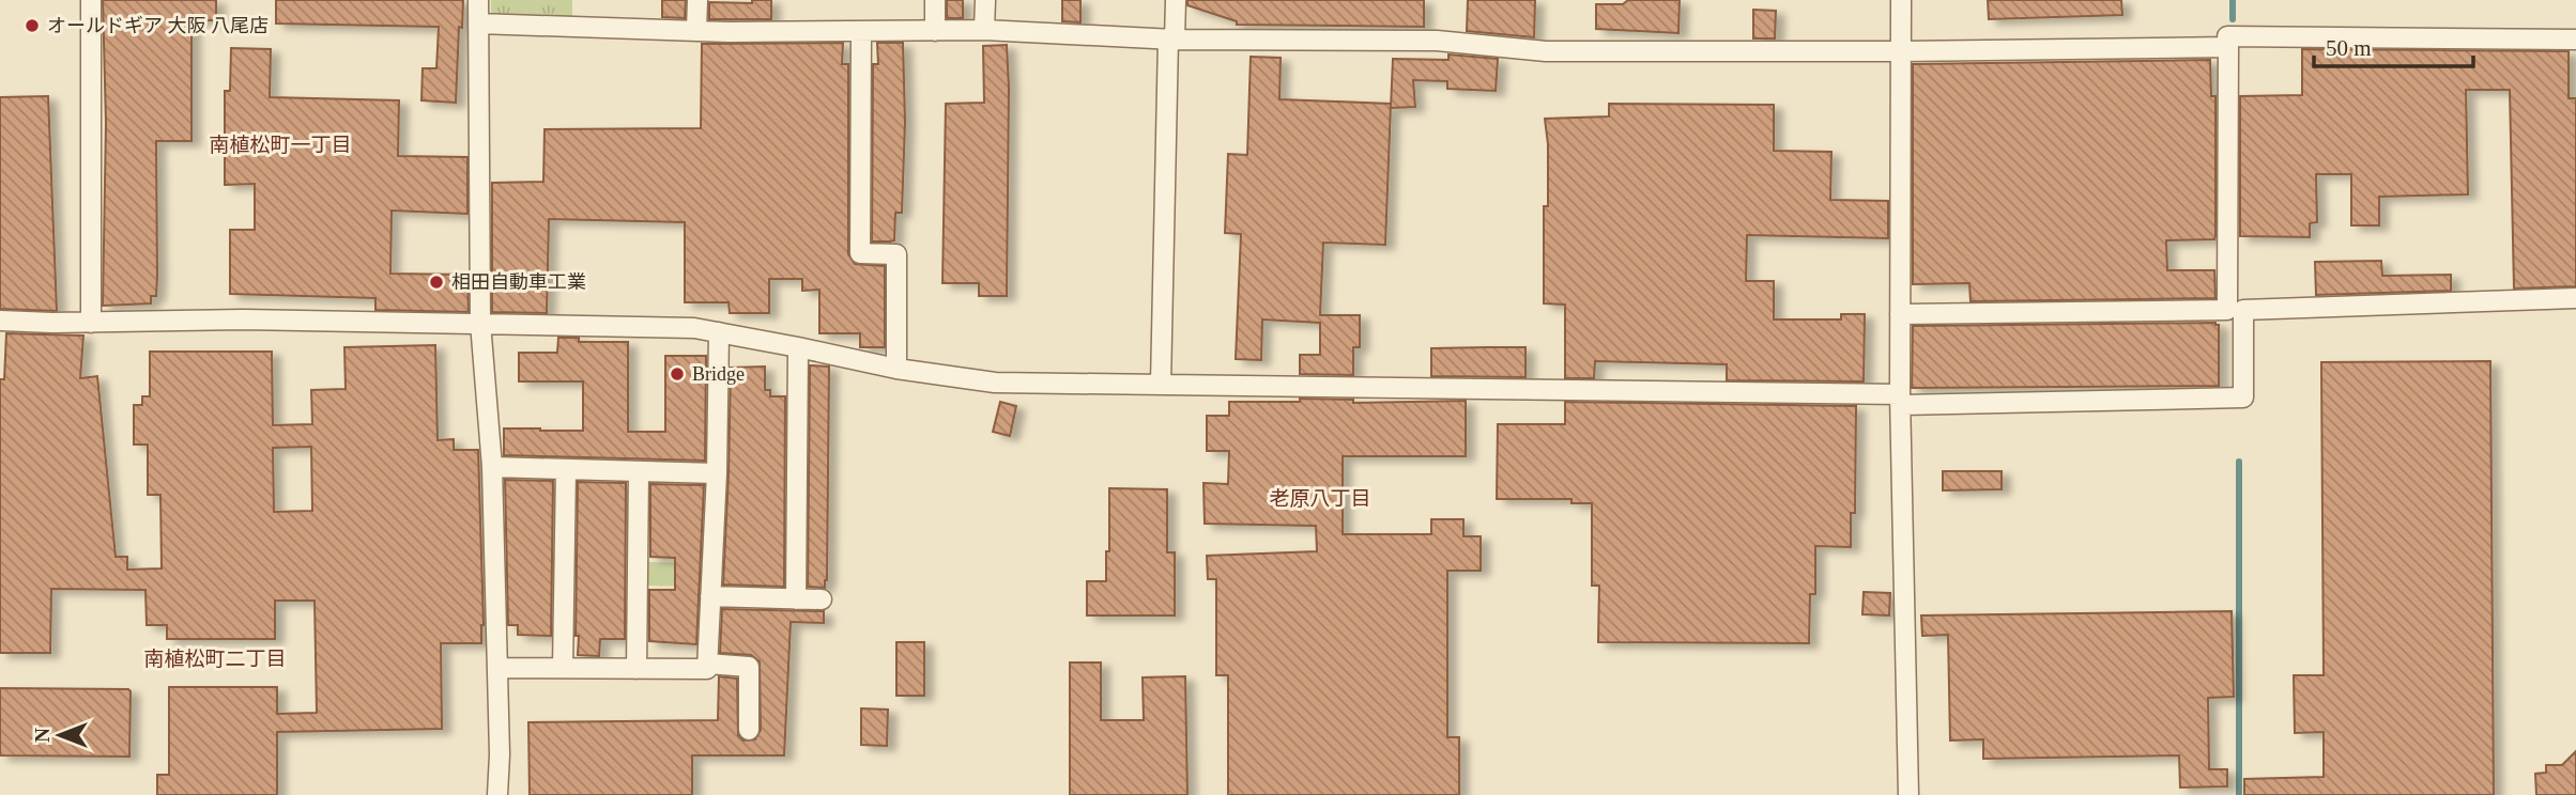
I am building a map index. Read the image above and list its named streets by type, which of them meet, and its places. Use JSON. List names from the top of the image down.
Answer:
{
  "districts": ["南植松町一丁目", "老原八丁目", "南植松町二丁目"],
  "places": ["オールドギア 大阪 八尾店", "相田自動車工業", "Bridge"],
  "scale_bar": "50 m",
  "north": "left"
}
